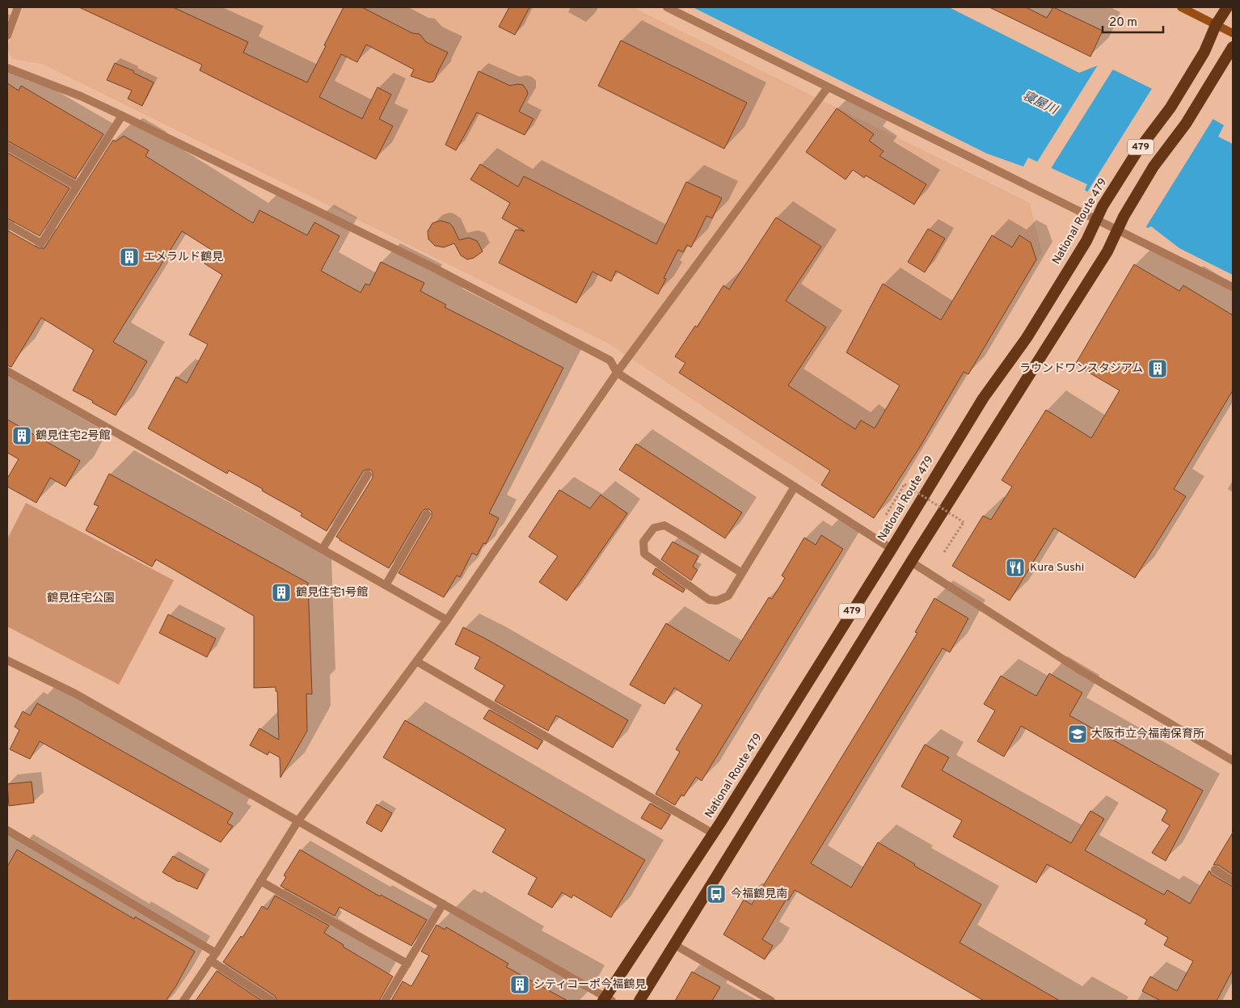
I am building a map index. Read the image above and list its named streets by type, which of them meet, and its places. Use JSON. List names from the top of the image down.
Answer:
{
  "streets": {
    "highway": ["479", "National Route 479"]
  },
  "water": ["寝屋川"],
  "parks": ["鶴見住宅公園"],
  "places": {
    "building": [
      "エメラルド鶴見",
      "ラウンドワンスタジアム",
      "鶴見住宅2号館",
      "鶴見住宅1号館",
      "シティコーポ今福鶴見"
    ],
    "restaurant": ["Kura Sushi"],
    "school or university": ["大阪市立今福南保育所"],
    "bus stop": ["今福鶴見南"]
  },
  "scale_bar": "20 m"
}
